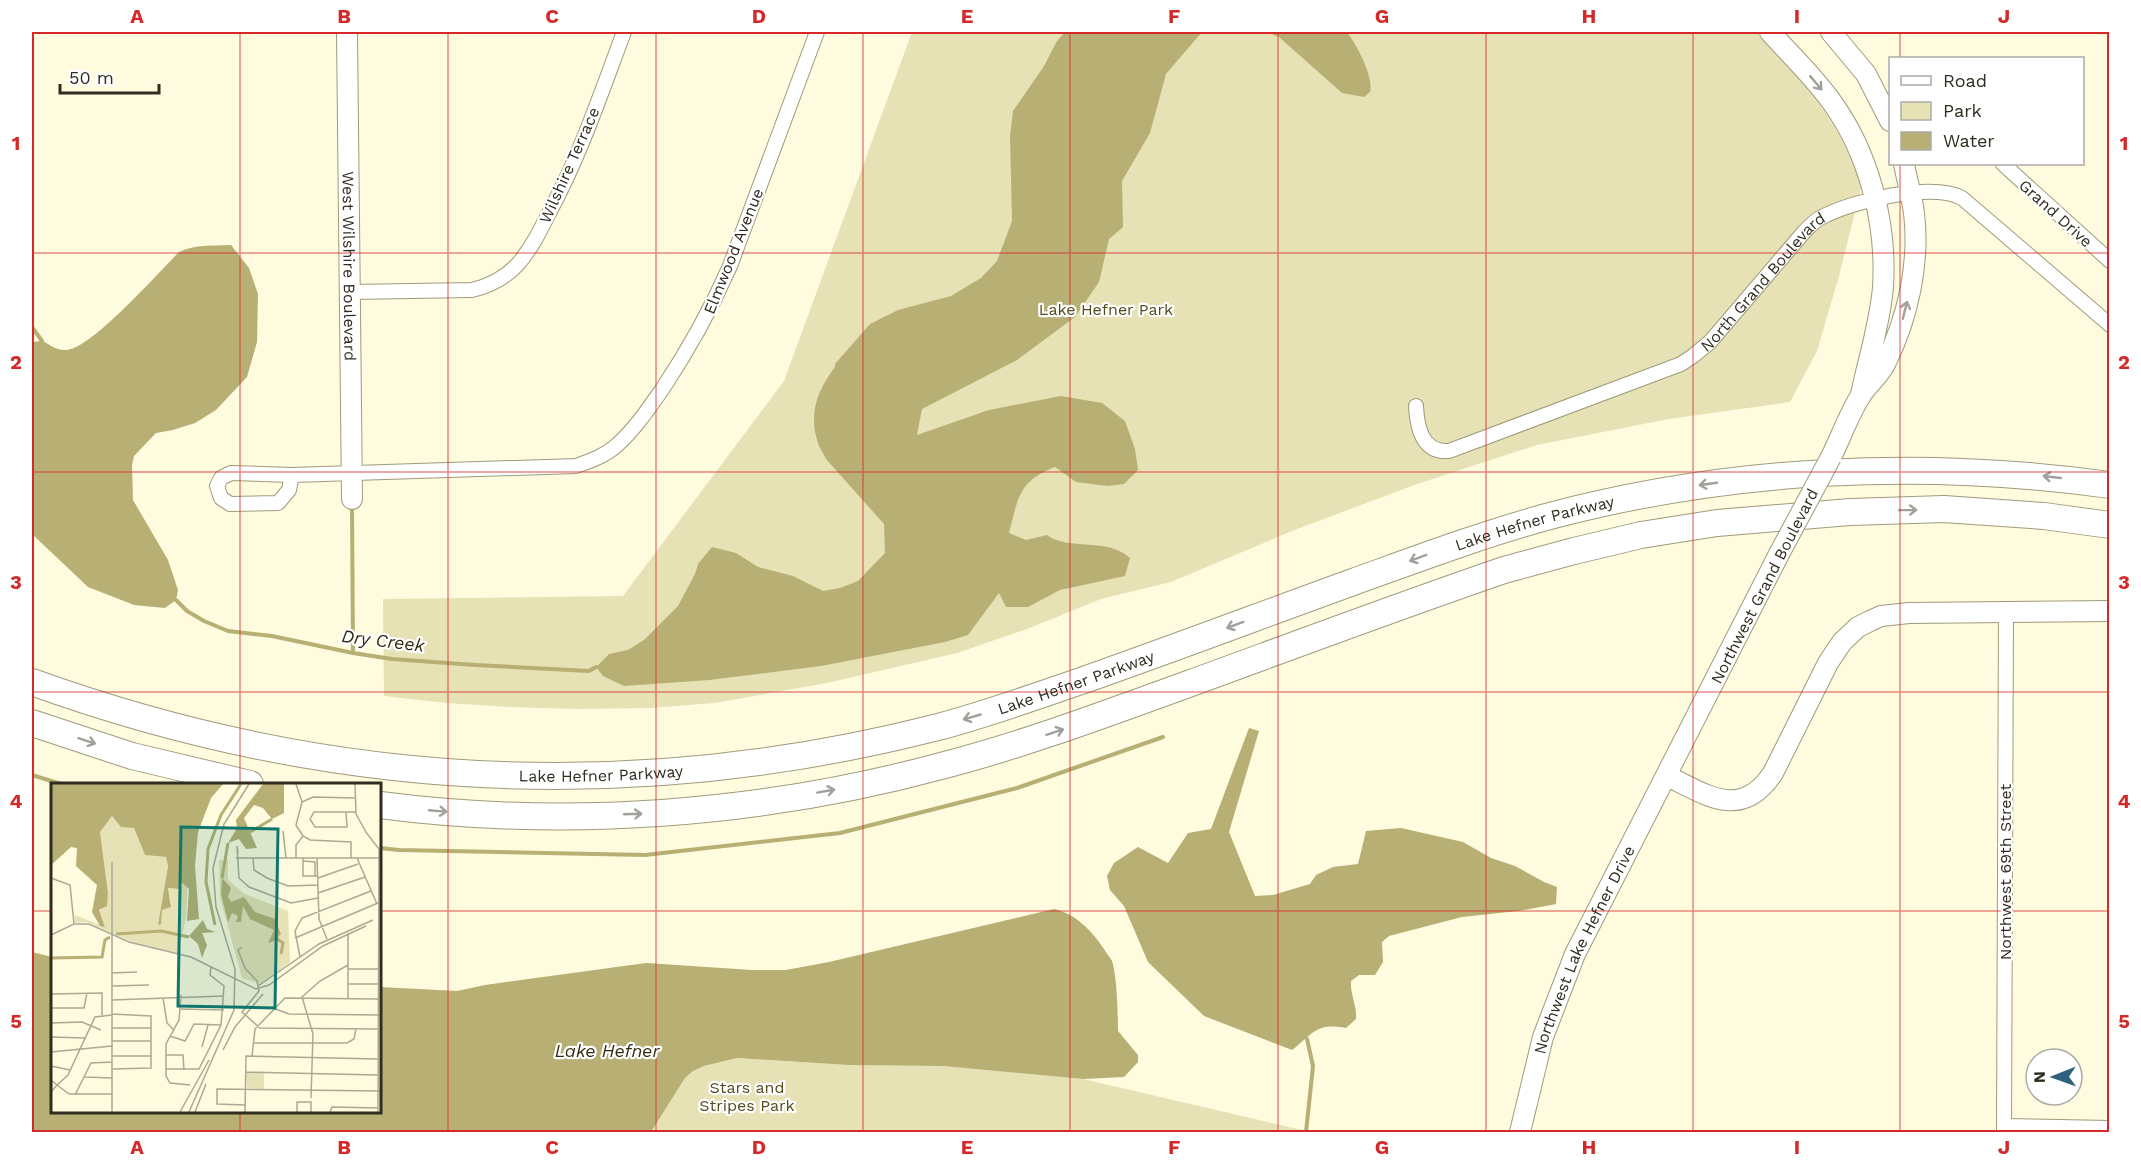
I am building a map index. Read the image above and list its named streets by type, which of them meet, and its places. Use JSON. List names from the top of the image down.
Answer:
{
  "streets": {
    "highway": ["Lake Hefner Parkway"],
    "street": [
      "Wilshire Terrace",
      "Grand Drive",
      "Elmwood Avenue",
      "West Wilshire Boulevard",
      "North Grand Boulevard",
      "Northwest Grand Boulevard",
      "Northwest 69th Street",
      "Northwest Lake Hefner Drive"
    ]
  },
  "crossings": [
    ["Wilshire Terrace", "West Wilshire Boulevard"],
    ["Elmwood Avenue", "West Wilshire Boulevard"],
    ["North Grand Boulevard", "Northwest Grand Boulevard"],
    ["Northwest Grand Boulevard", "Northwest Lake Hefner Drive"]
  ],
  "water": ["Dry Creek", "Lake Hefner"],
  "parks": ["Lake Hefner Park", "Stars and Stripes Park"],
  "legend": ["Road", "Park", "Water"],
  "scale_bar": "50 m",
  "north": "left",
  "grid": {
    "columns": [
      "A",
      "B",
      "C",
      "D",
      "E",
      "F",
      "G",
      "H",
      "I",
      "J"
    ],
    "rows": [
      "1",
      "2",
      "3",
      "4",
      "5"
    ]
  }
}
